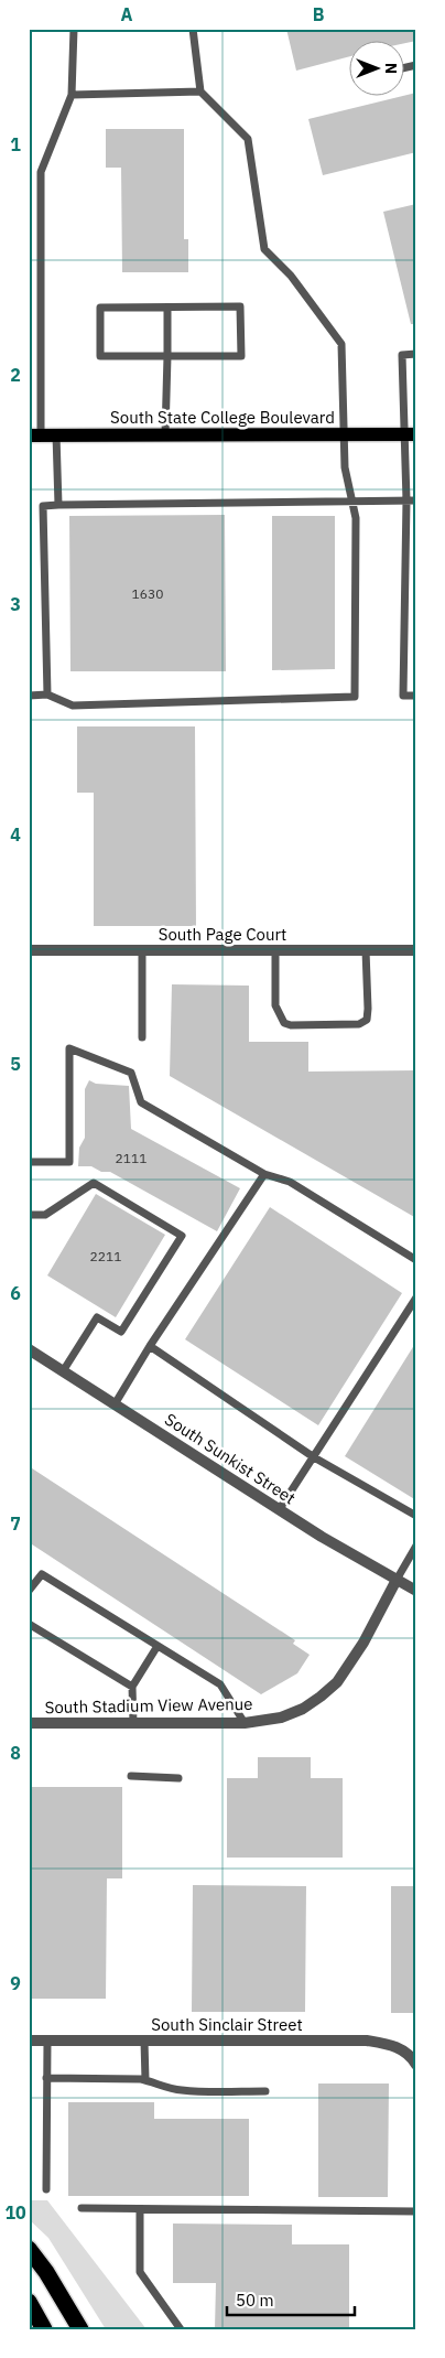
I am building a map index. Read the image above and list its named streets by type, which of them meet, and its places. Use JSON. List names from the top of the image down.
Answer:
{
  "streets": {
    "main road": ["South State College Boulevard"],
    "street": [
      "South Page Court",
      "South Sunkist Street",
      "South Stadium View Avenue",
      "South Sinclair Street"
    ]
  },
  "crossings": [
    ["South Sunkist Street", "South Stadium View Avenue"]
  ],
  "house_numbers": ["1630", "2111", "2211"],
  "scale_bar": "50 m",
  "north": "right",
  "grid": {
    "columns": ["A", "B"],
    "rows": [
      "1",
      "2",
      "3",
      "4",
      "5",
      "6",
      "7",
      "8",
      "9",
      "10"
    ]
  }
}
